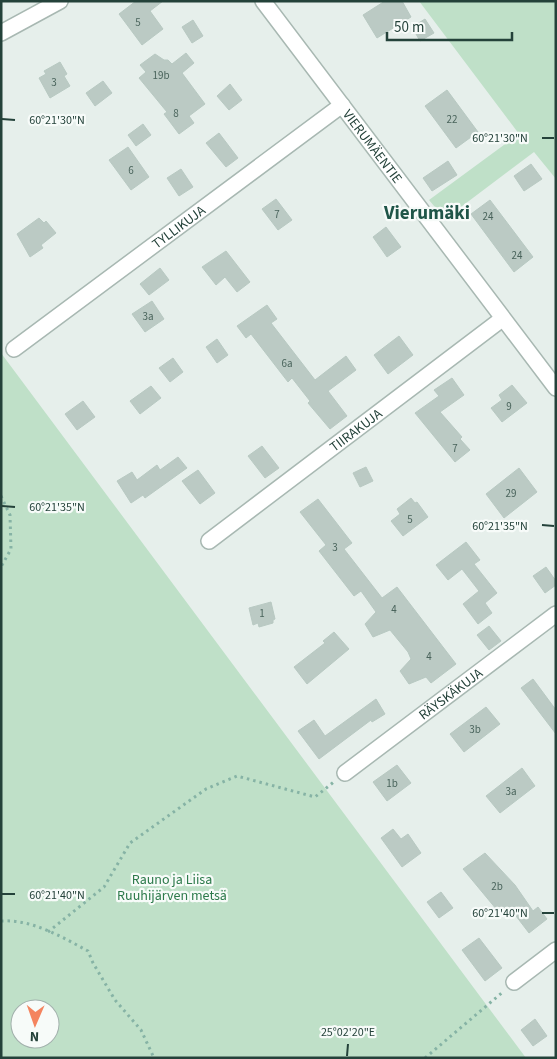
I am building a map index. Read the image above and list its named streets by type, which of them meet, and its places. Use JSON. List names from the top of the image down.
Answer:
{
  "streets": {
    "street": [
      "VIERUMÄENTIE",
      "TYLLIKUJA",
      "TIIRAKUJA",
      "RÄYSKÄKUJA"
    ]
  },
  "crossings": [
    ["VIERUMÄENTIE", "TYLLIKUJA"],
    ["VIERUMÄENTIE", "TIIRAKUJA"]
  ],
  "districts": ["Vierumäki"],
  "parks": ["Rauno ja Liisa Ruuhijärven metsä"],
  "house_numbers": [
    "5",
    "19b",
    "3",
    "8",
    "22",
    "6",
    "7",
    "24",
    "24",
    "3a",
    "6a",
    "9",
    "7",
    "29",
    "5",
    "3",
    "4",
    "1",
    "4",
    "3b",
    "1b",
    "3a",
    "2b"
  ],
  "scale_bar": "50 m",
  "north": "bottom",
  "coordinates": [
    "60°21'30\"N",
    "60°21'35\"N",
    "60°21'40\"N",
    "25°02'20\"E"
  ]
}
